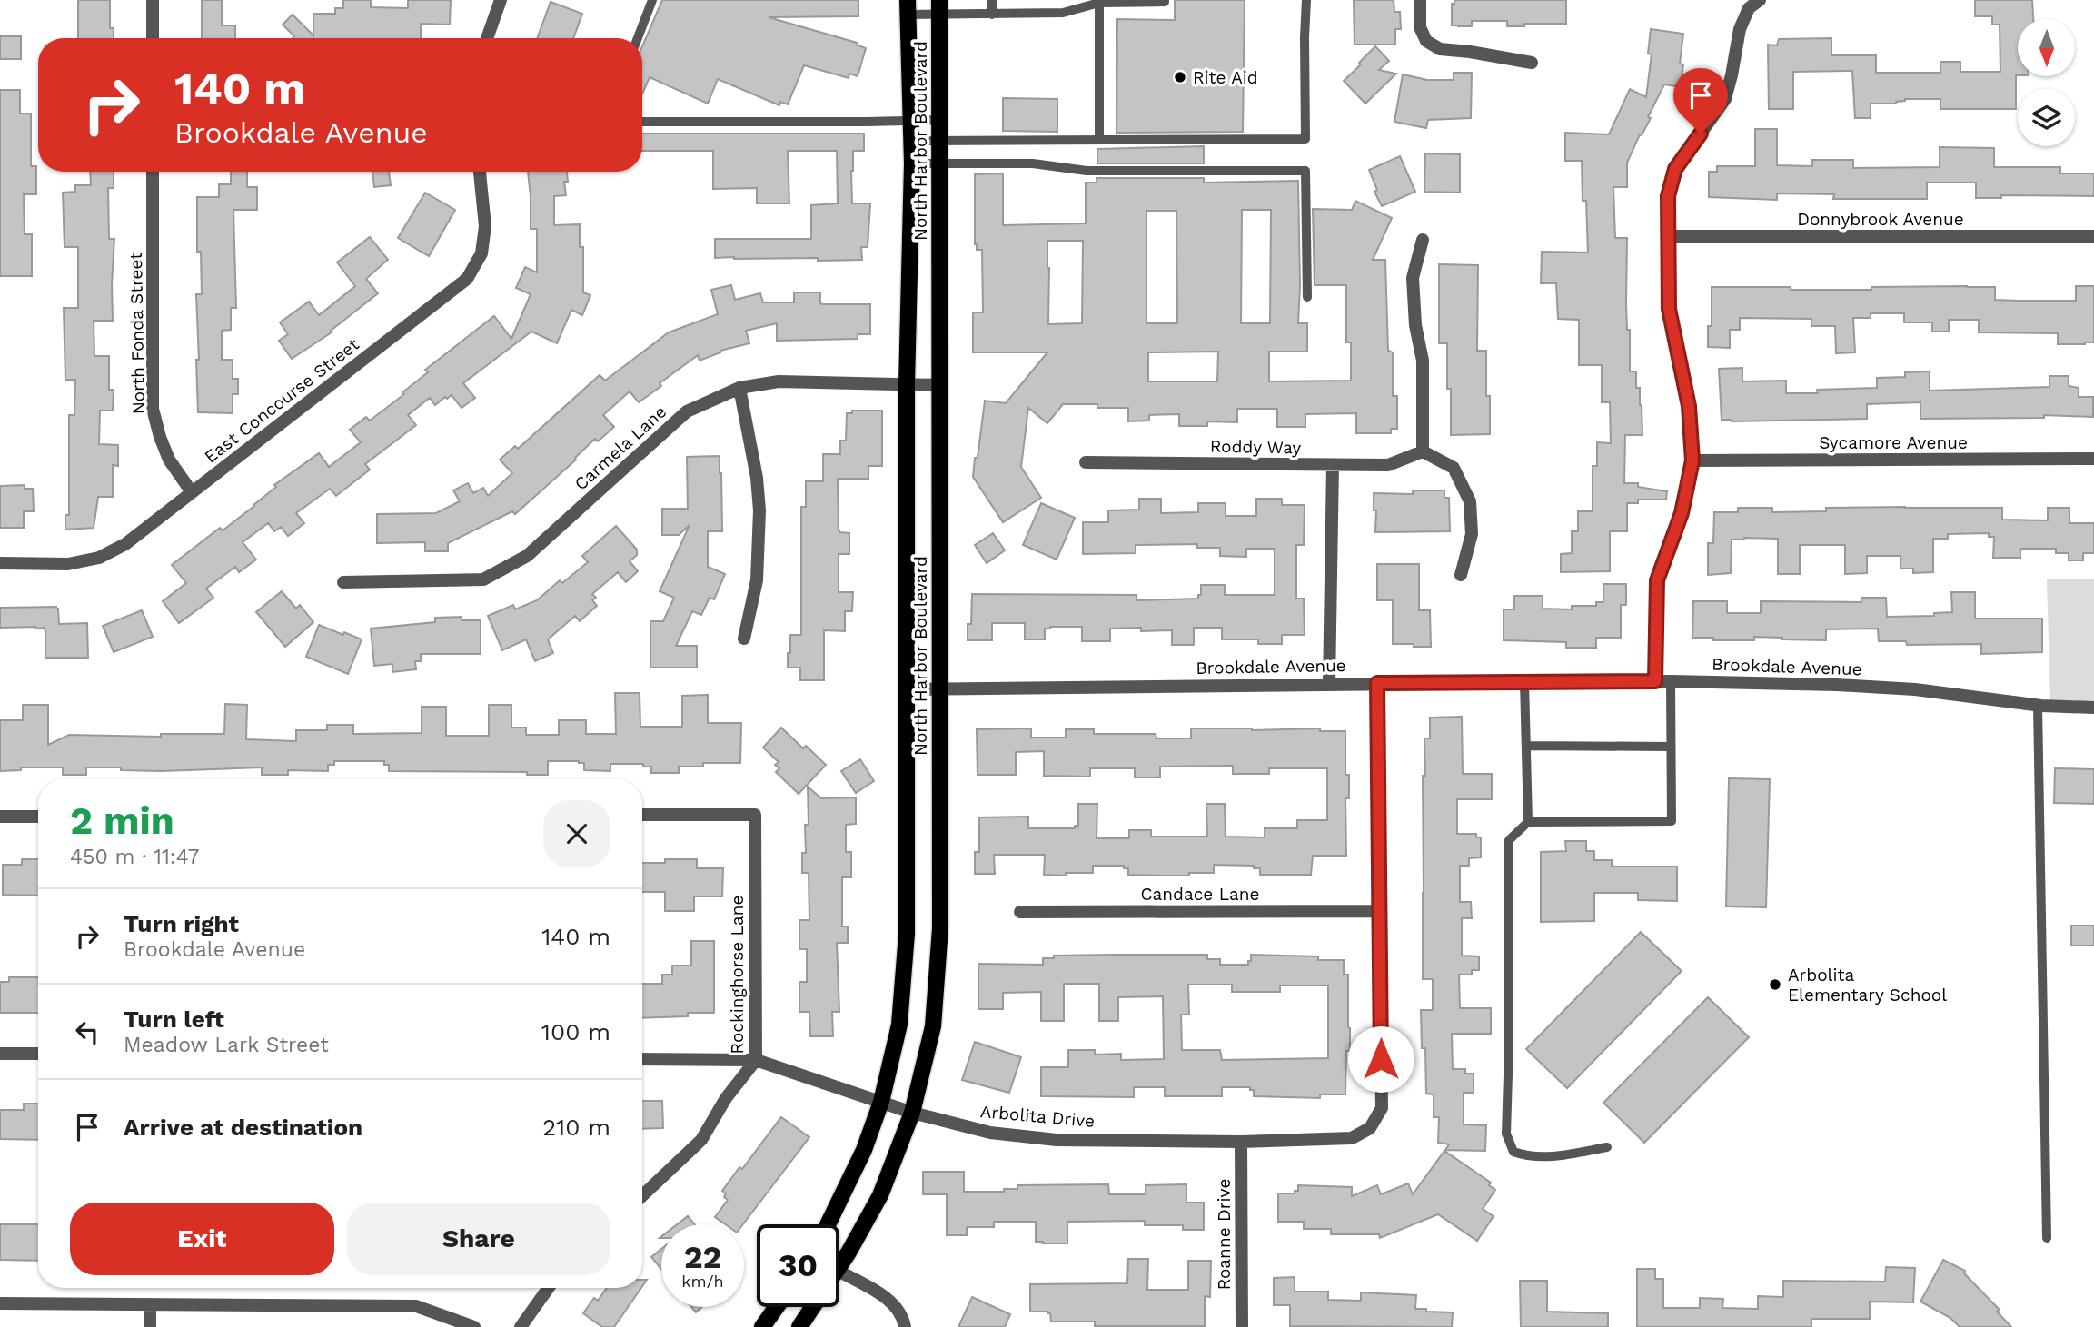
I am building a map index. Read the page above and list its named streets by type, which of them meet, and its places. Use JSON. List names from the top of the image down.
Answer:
{
  "streets": {
    "main road": ["North Harbor Boulevard"],
    "street": [
      "Donnybrook Avenue",
      "North Fonda Street",
      "East Concourse Street",
      "Sycamore Avenue",
      "Roddy Way",
      "Carmela Lane",
      "Brookdale Avenue",
      "Candace Lane",
      "Rockinghorse Lane",
      "Arbolita Drive",
      "Roanne Drive"
    ]
  },
  "crossings": [
    ["North Harbor Boulevard", "Carmela Lane"],
    ["North Harbor Boulevard", "Brookdale Avenue"],
    ["North Harbor Boulevard", "Arbolita Drive"],
    ["North Fonda Street", "East Concourse Street"],
    ["Candace Lane", "Arbolita Drive"],
    ["Rockinghorse Lane", "Arbolita Drive"],
    ["Arbolita Drive", "Roanne Drive"]
  ],
  "places": ["Rite Aid", "Arbolita Elementary School"],
  "north": "bottom",
  "page": {
    "turn": ["140 m", "Brookdale Avenue"],
    "heading": ["2 min", "450 m · 11:47"],
    "list": [
      {
        "name": "Turn right",
        "note": "Brookdale Avenue",
        "value": "140 m"
      },
      {
        "name": "Turn left",
        "note": "Meadow Lark Street",
        "value": "100 m"
      },
      {
        "name": "Arrive at destination",
        "value": "210 m"
      }
    ],
    "buttons": ["Exit", "Share"],
    "speed": "22 km/h",
    "limit": "30"
  }
}
